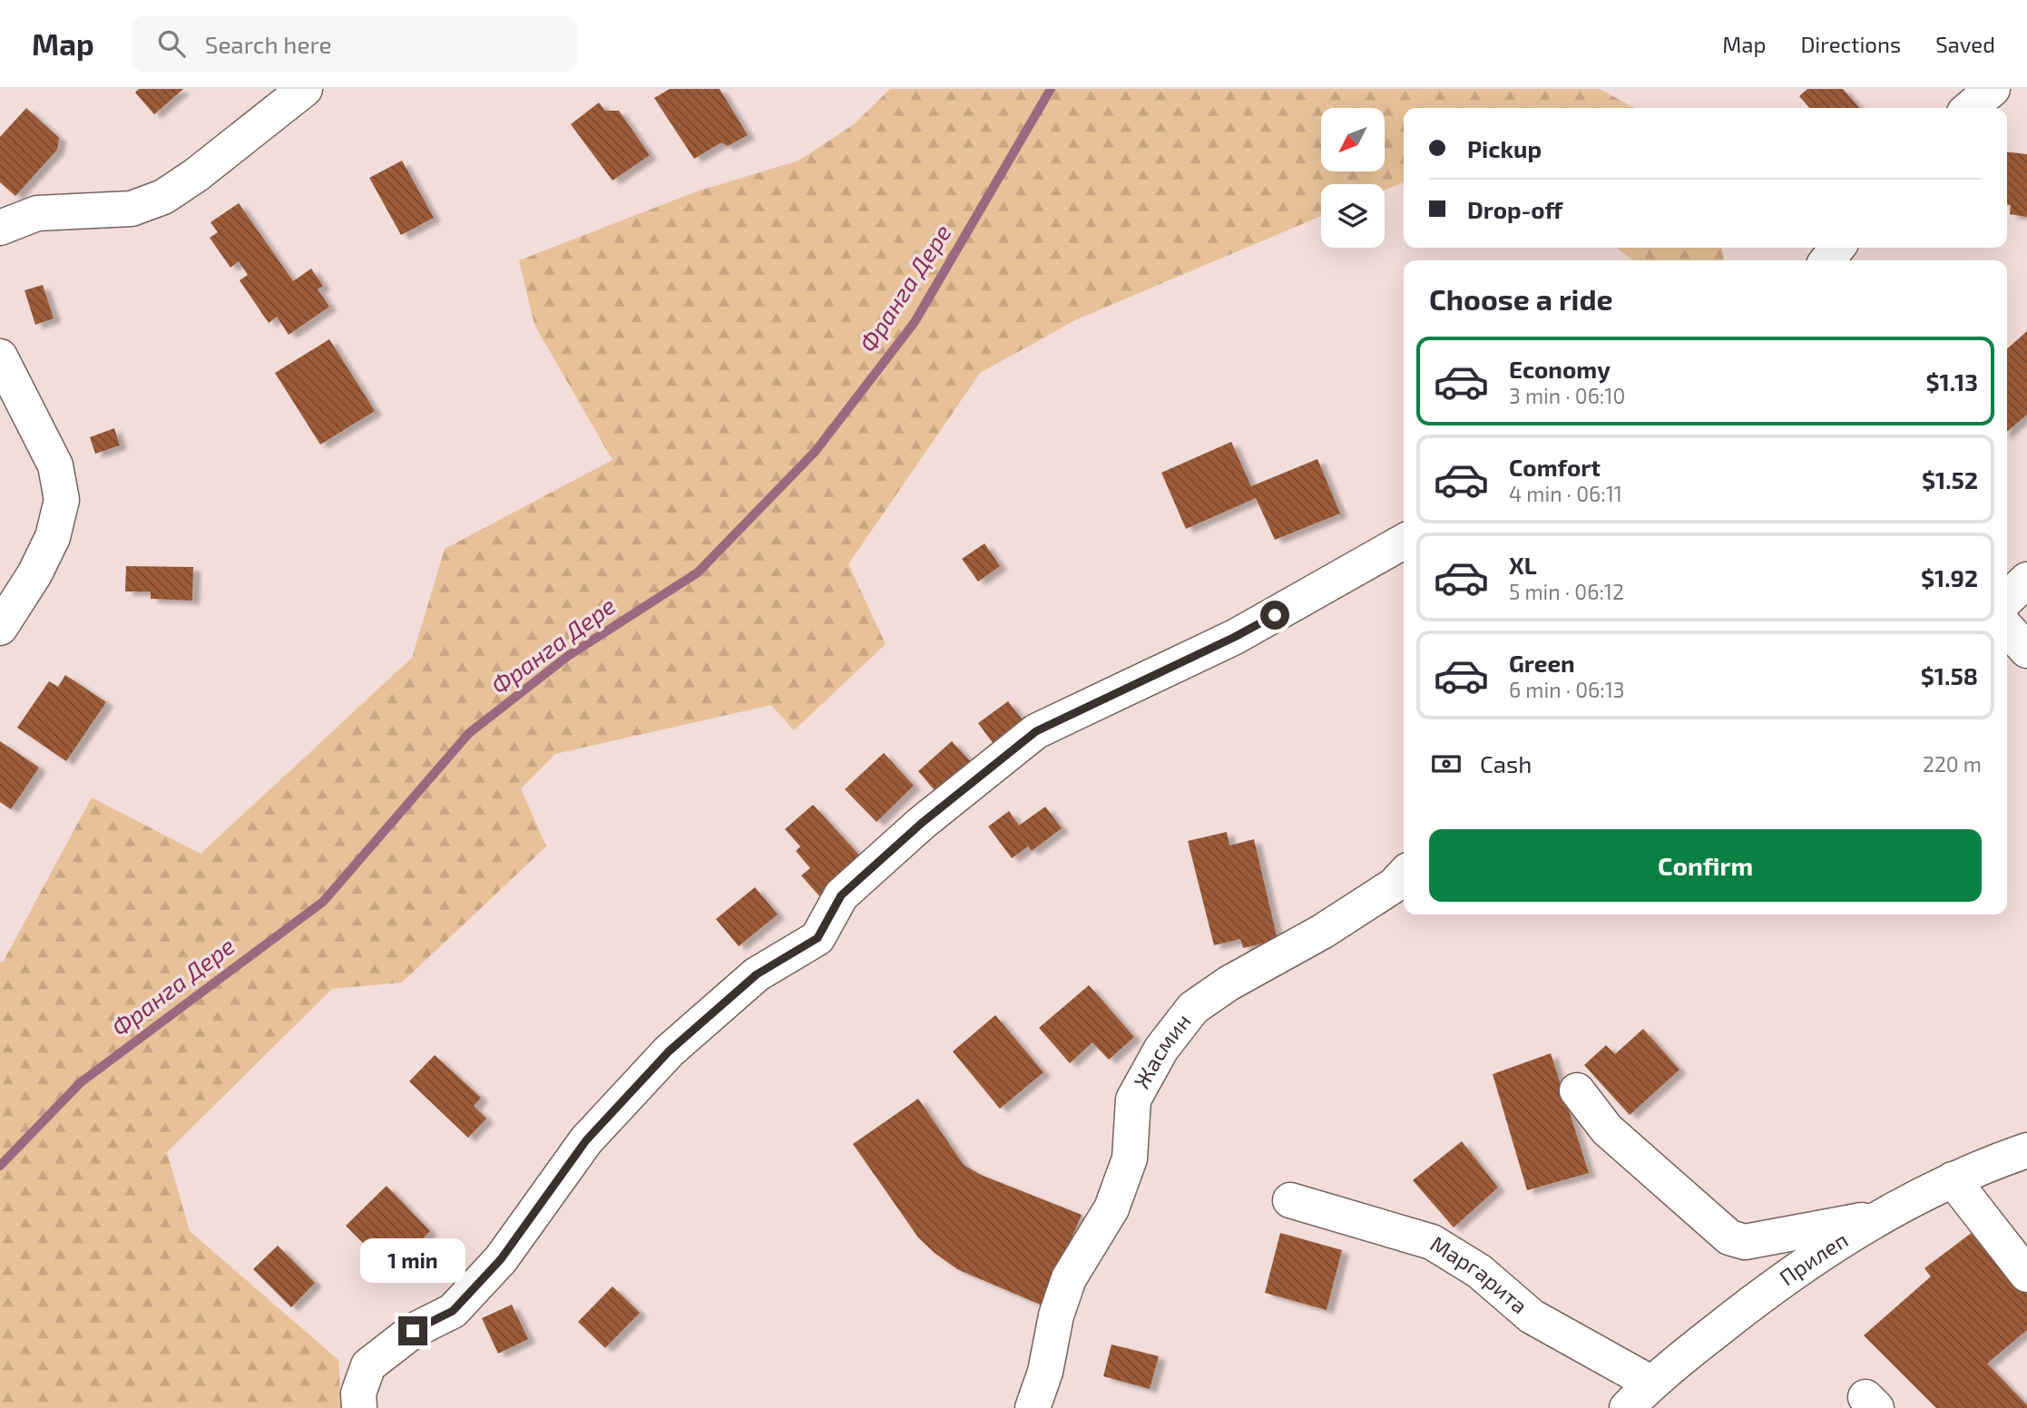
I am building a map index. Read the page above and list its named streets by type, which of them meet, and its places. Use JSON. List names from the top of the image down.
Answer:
{
  "streets": {
    "street": ["Жасмин", "Прилеп", "Маргарита"]
  },
  "crossings": [
    ["Прилеп", "Маргарита"]
  ],
  "water": ["Франга Дере"],
  "north": "bottom left",
  "page": {
    "header": "Map",
    "search": "Search here",
    "nav": ["Map", "Directions", "Saved"],
    "banner": ["Pickup", "Drop-off"],
    "heading": "Choose a ride",
    "list": [
      {
        "name": "Economy",
        "note": "3 min · 06:10",
        "value": "$1.13"
      },
      {
        "name": "Comfort",
        "note": "4 min · 06:11",
        "value": "$1.52"
      },
      {
        "name": "XL",
        "note": "5 min · 06:12",
        "value": "$1.92"
      },
      {
        "name": "Green",
        "note": "6 min · 06:13",
        "value": "$1.58"
      }
    ],
    "pay": ["Cash", "220 m"],
    "buttons": "Confirm",
    "bubble": "1 min"
  }
}
